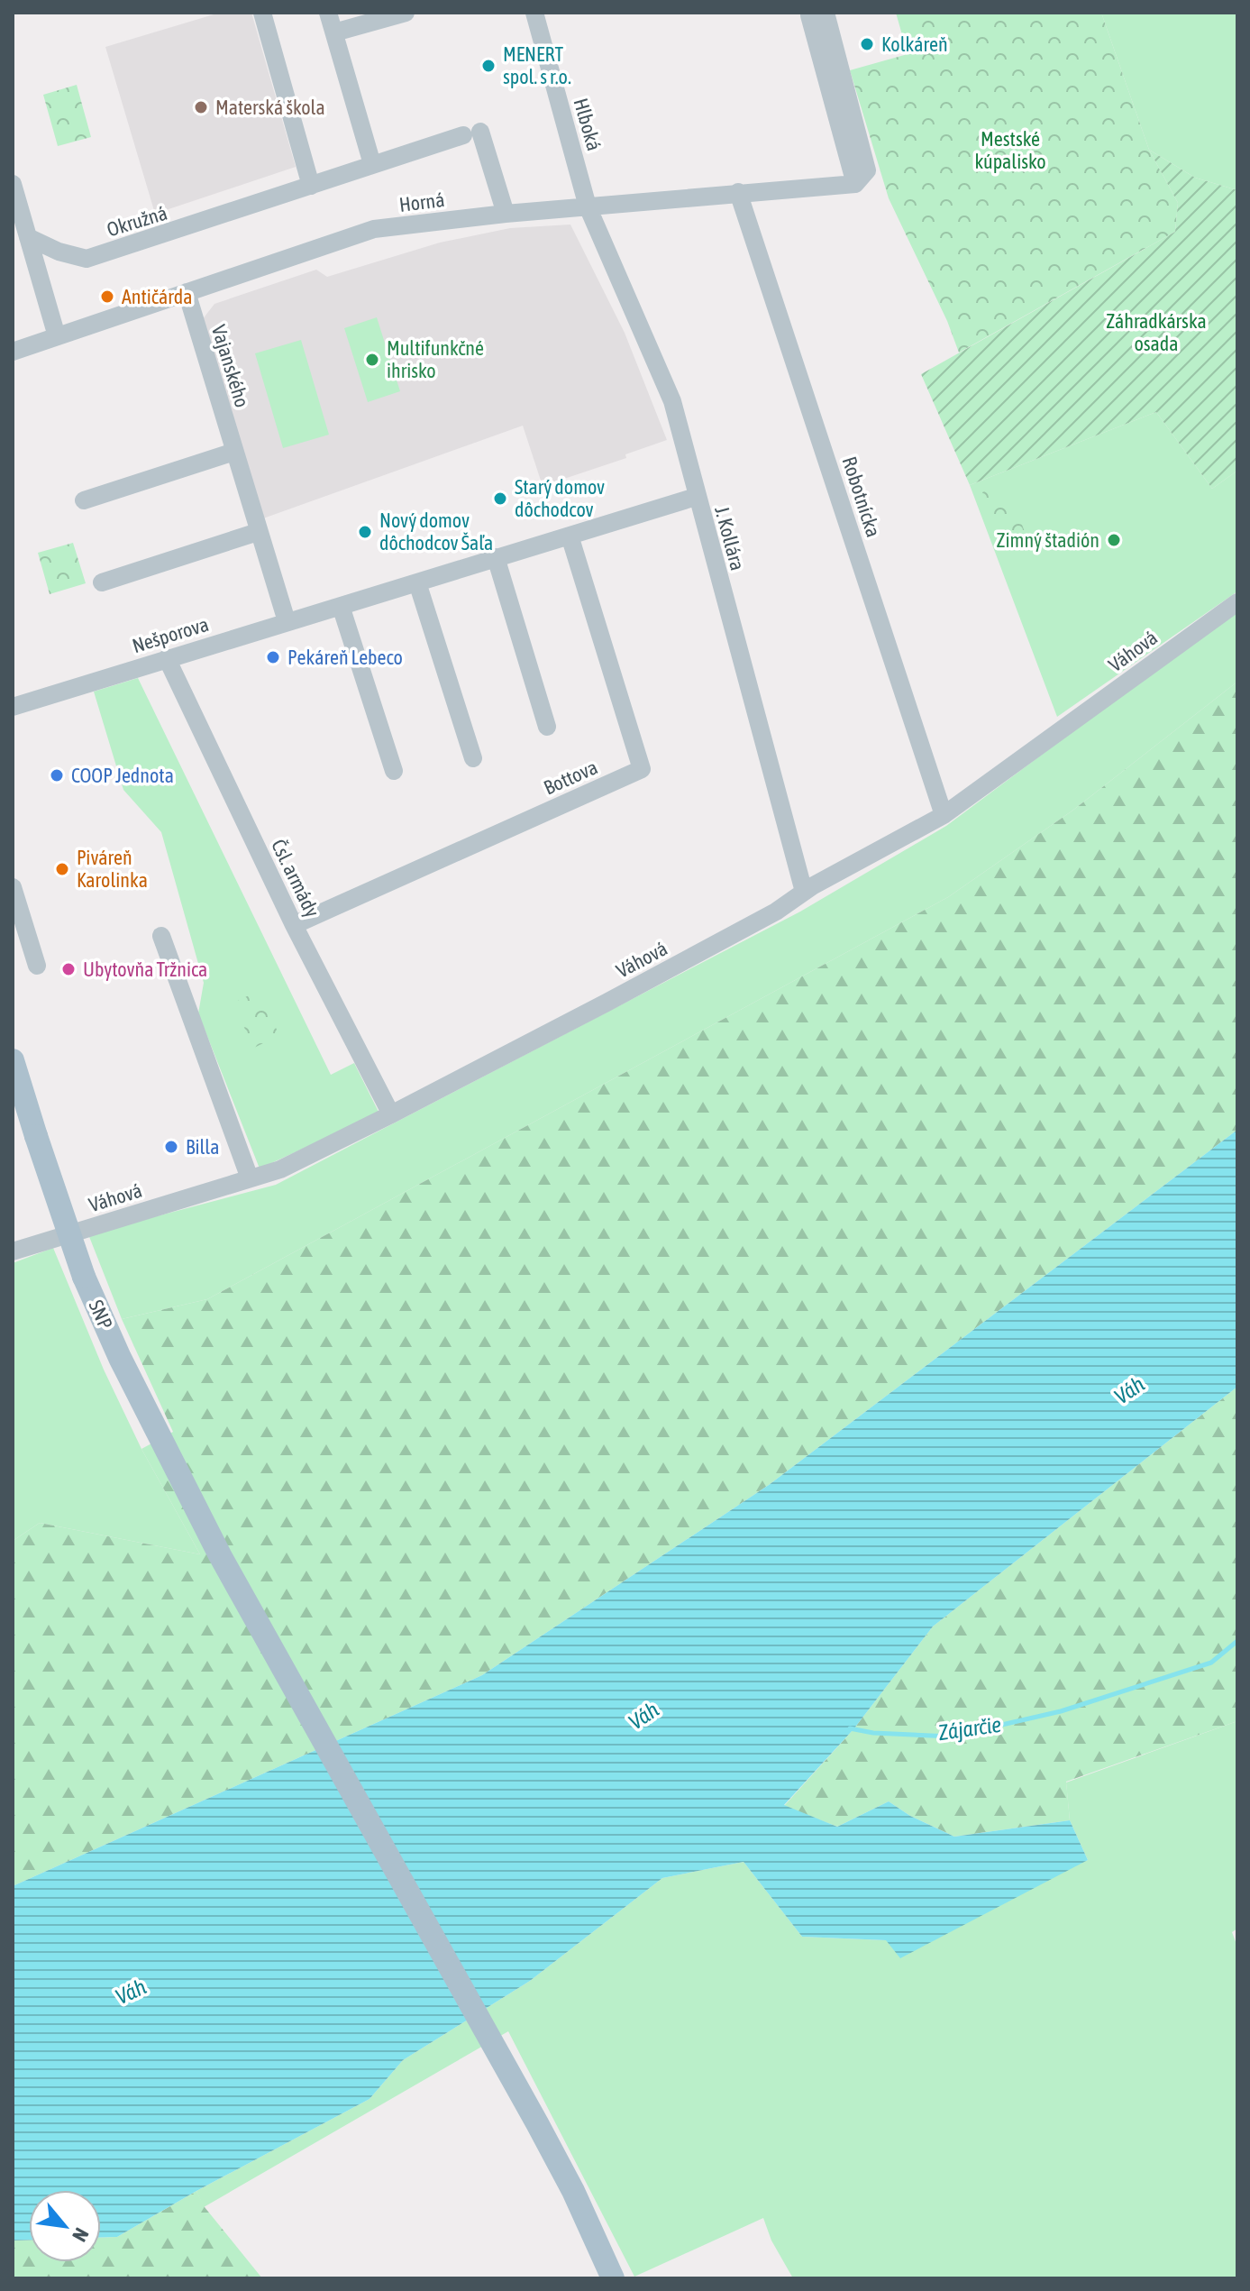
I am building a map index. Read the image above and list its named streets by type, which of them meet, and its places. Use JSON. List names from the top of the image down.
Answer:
{
  "streets": {
    "main road": ["SNP"],
    "street": [
      "Hlboká",
      "Horná",
      "Okružná",
      "Vajanského",
      "Robotnícka",
      "J. Kollára",
      "Nešporova",
      "Váhová",
      "Bottova",
      "Čsl. armády"
    ]
  },
  "crossings": [
    ["Hlboká", "Horná"],
    ["Hlboká", "J. Kollára"],
    ["Horná", "Okružná"],
    ["Horná", "Vajanského"],
    ["Horná", "Robotnícka"],
    ["Horná", "J. Kollára"],
    ["Vajanského", "Nešporova"],
    ["Robotnícka", "Váhová"],
    ["J. Kollára", "Nešporova"],
    ["J. Kollára", "Váhová"],
    ["Nešporova", "Bottova"],
    ["Nešporova", "Čsl. armády"],
    ["Váhová", "Čsl. armády"],
    ["Bottova", "Čsl. armády"]
  ],
  "water": ["Váh", "Zájarčie"],
  "parks": ["Mestské kúpalisko", "Záhradkárska osada"],
  "places": [
    "Kolkáreň",
    "MENERT spol. s r.o.",
    "Materská škola",
    "Antičárda",
    "Multifunkčné ihrisko",
    "Starý domov dôchodcov",
    "Nový domov dôchodcov Šaľa",
    "Zimný štadión",
    "Pekáreň Lebeco",
    "COOP Jednota",
    "Piváreň Karolinka",
    "Ubytovňa Tržnica",
    "Billa"
  ],
  "north": "bottom right"
}
